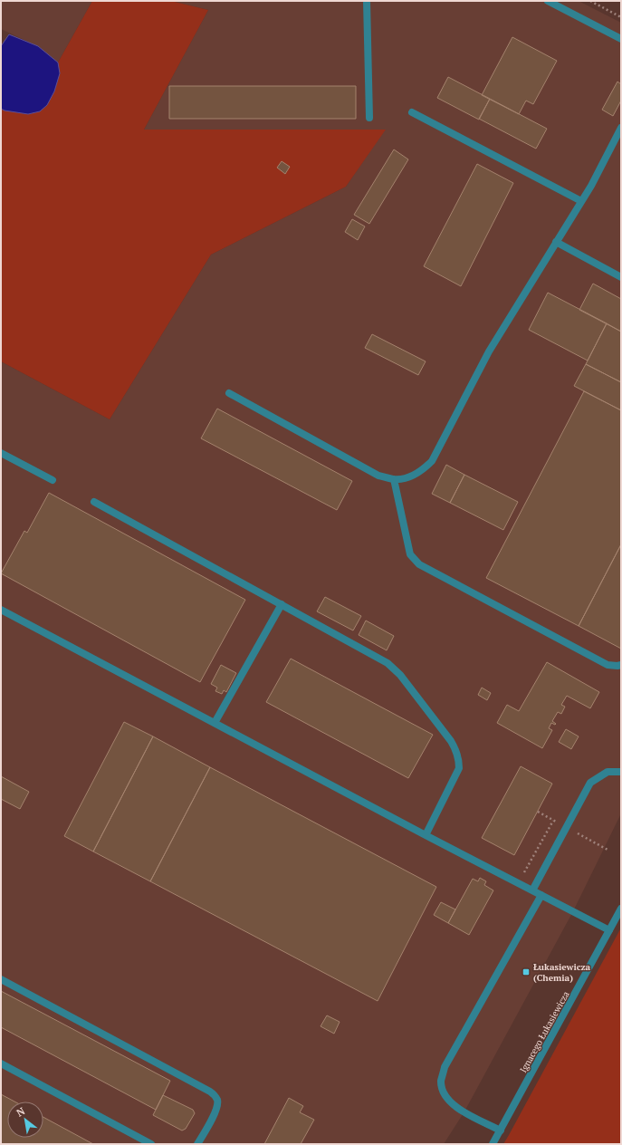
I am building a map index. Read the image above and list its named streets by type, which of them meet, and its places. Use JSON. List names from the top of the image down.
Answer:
{
  "streets": {
    "street": ["Ignacego Łukasiewicza"]
  },
  "places": {
    "transit": ["Łukasiewicza (Chemia)"]
  },
  "north": "top left"
}
